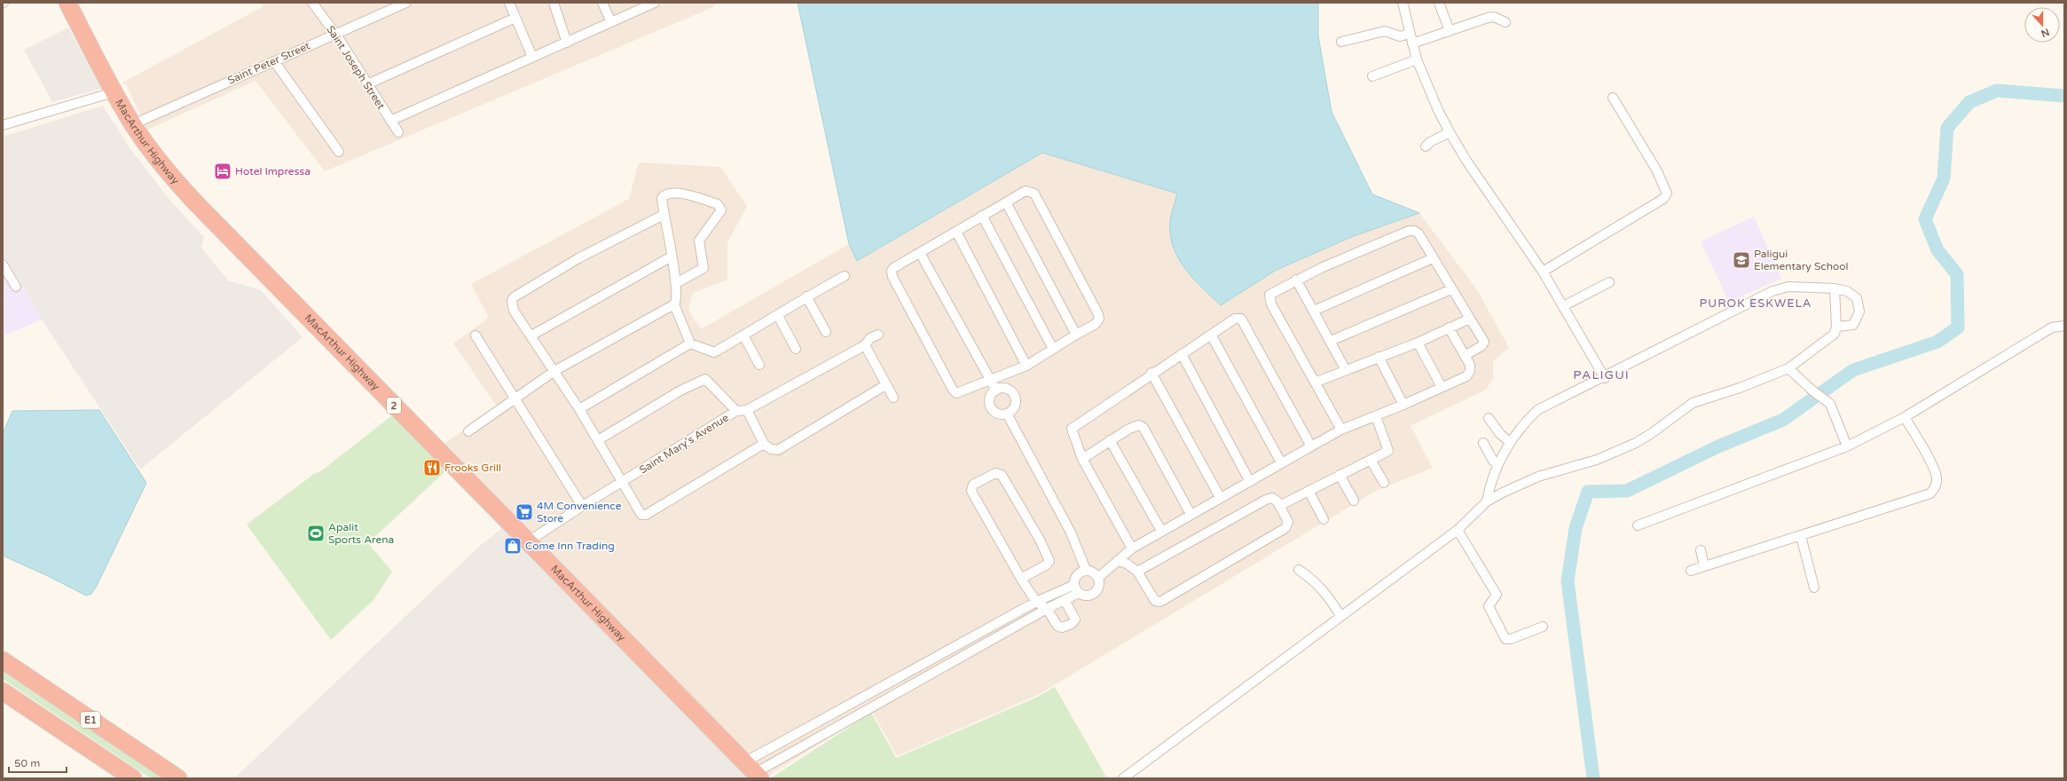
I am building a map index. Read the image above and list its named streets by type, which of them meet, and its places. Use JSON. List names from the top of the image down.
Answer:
{
  "streets": {
    "highway": ["MacArthur Highway", "2", "E1"],
    "street": ["Saint Peter Street", "Saint Joseph Street", "Saint Mary's Avenue"]
  },
  "crossings": [
    ["Saint Peter Street", "Saint Joseph Street"],
    ["Saint Peter Street", "MacArthur Highway"],
    ["MacArthur Highway", "Saint Mary's Avenue"]
  ],
  "districts": ["PUROK ESKWELA", "PALIGUI"],
  "places": {
    "hotel": ["Hotel Impressa"],
    "school or university": ["Paligui Elementary School"],
    "restaurant": ["Frooks Grill"],
    "supermarket": ["4M Convenience Store"],
    "sports": ["Apalit Sports Arena"],
    "shop": ["Come Inn Trading"]
  },
  "scale_bar": "50 m",
  "north": "bottom"
}
